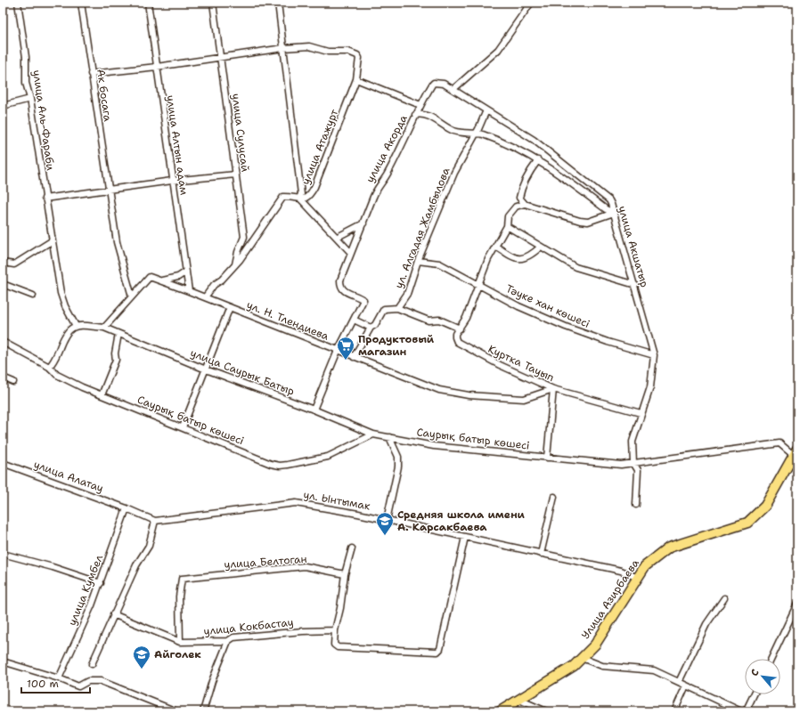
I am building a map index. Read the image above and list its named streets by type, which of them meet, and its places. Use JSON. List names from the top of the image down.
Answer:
{
  "streets": {
    "main road": ["Улица Азирбаева"],
    "street": [
      "Ак босага",
      "улица Аль-Фараби",
      "улица Сулусай",
      "улица Алтын адам",
      "улица Атажурт",
      "улица Акорда",
      "ул. Алгадая Жамбылова",
      "улица Акшатыр",
      "Тәуке хан көшесі",
      "ул. Н. Тлендиева",
      "Куртка Тауып",
      "улица Саурык Батыр",
      "Саурық батыр көшесі",
      "улица Алатау",
      "ул. Ынтымак",
      "улица Белтоган",
      "улица Кумбел",
      "улица Кокбастау"
    ]
  },
  "crossings": [
    ["Ак босага", "ул. Н. Тлендиева"],
    ["улица Сулусай", "улица Атажурт"],
    ["улица Алтын адам", "ул. Н. Тлендиева"],
    ["улица Атажурт", "ул. Н. Тлендиева"],
    ["улица Акорда", "улица Акшатыр"],
    ["ул. Алгадая Жамбылова", "улица Акшатыр"],
    ["ул. Алгадая Жамбылова", "Тәуке хан көшесі"],
    ["улица Акшатыр", "Тәуке хан көшесі"],
    ["улица Акшатыр", "Куртка Тауып"],
    ["улица Акшатыр", "Саурық батыр көшесі"],
    ["Тәуке хан көшесі", "Куртка Тауып"],
    ["ул. Н. Тлендиева", "Куртка Тауып"],
    ["улица Саурык Батыр", "Саурық батыр көшесі"],
    ["Саурық батыр көшесі", "Улица Азирбаева"],
    ["улица Алатау", "ул. Ынтымак"],
    ["улица Алатау", "улица Кумбел"],
    ["ул. Ынтымак", "Улица Азирбаева"],
    ["улица Белтоган", "улица Кокбастау"]
  ],
  "places": {
    "supermarket": ["Продуктовый магазин"],
    "school or university": ["Средняя школа имени А. Карсакбаева", "Айголек"]
  },
  "scale_bar": "100 m",
  "north": "top left"
}
